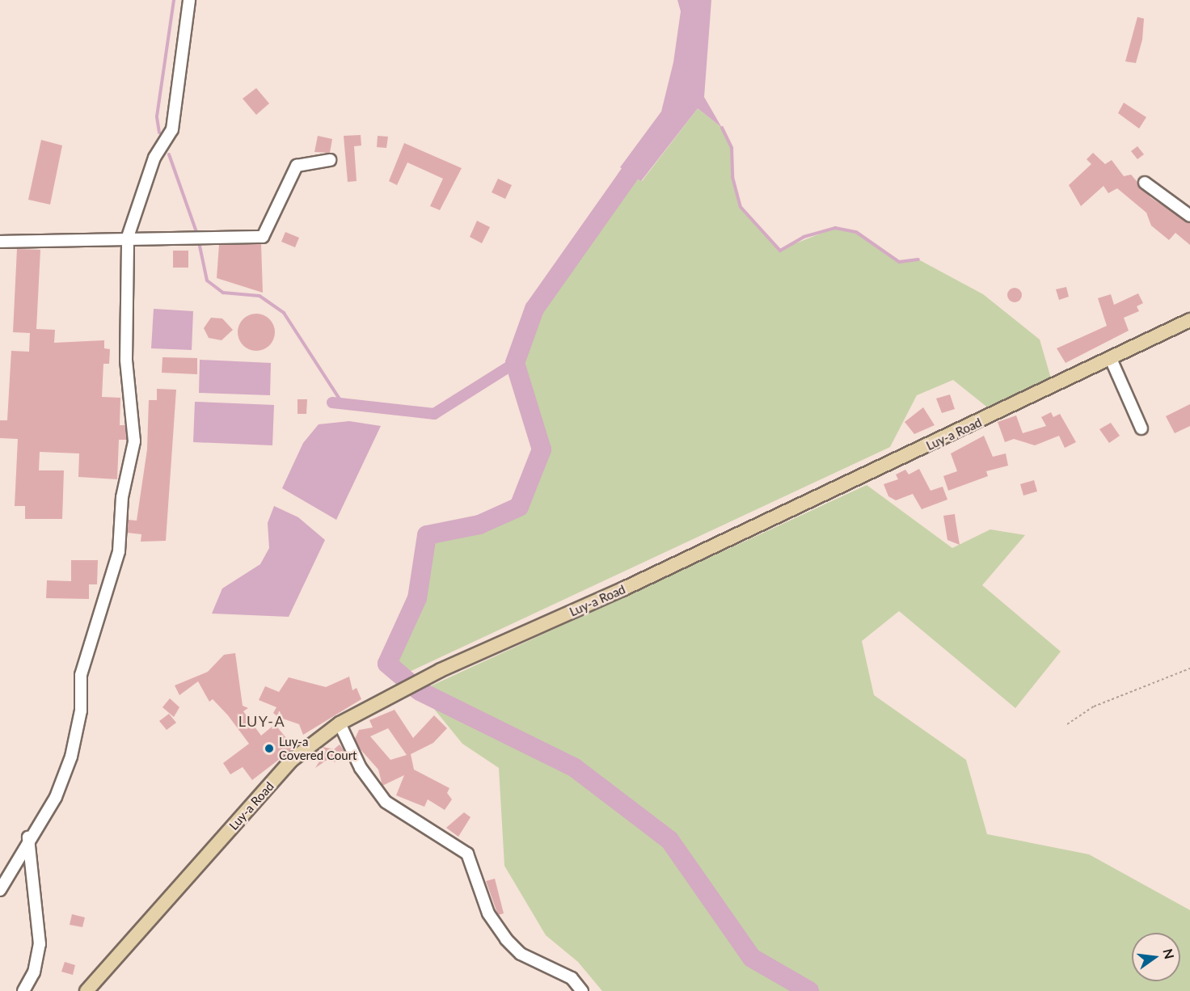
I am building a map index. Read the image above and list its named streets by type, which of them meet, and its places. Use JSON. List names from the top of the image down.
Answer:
{
  "streets": {
    "main road": ["Luy-a Road"]
  },
  "districts": ["LUY-A"],
  "places": ["Luy-a Covered Court"],
  "north": "right"
}
